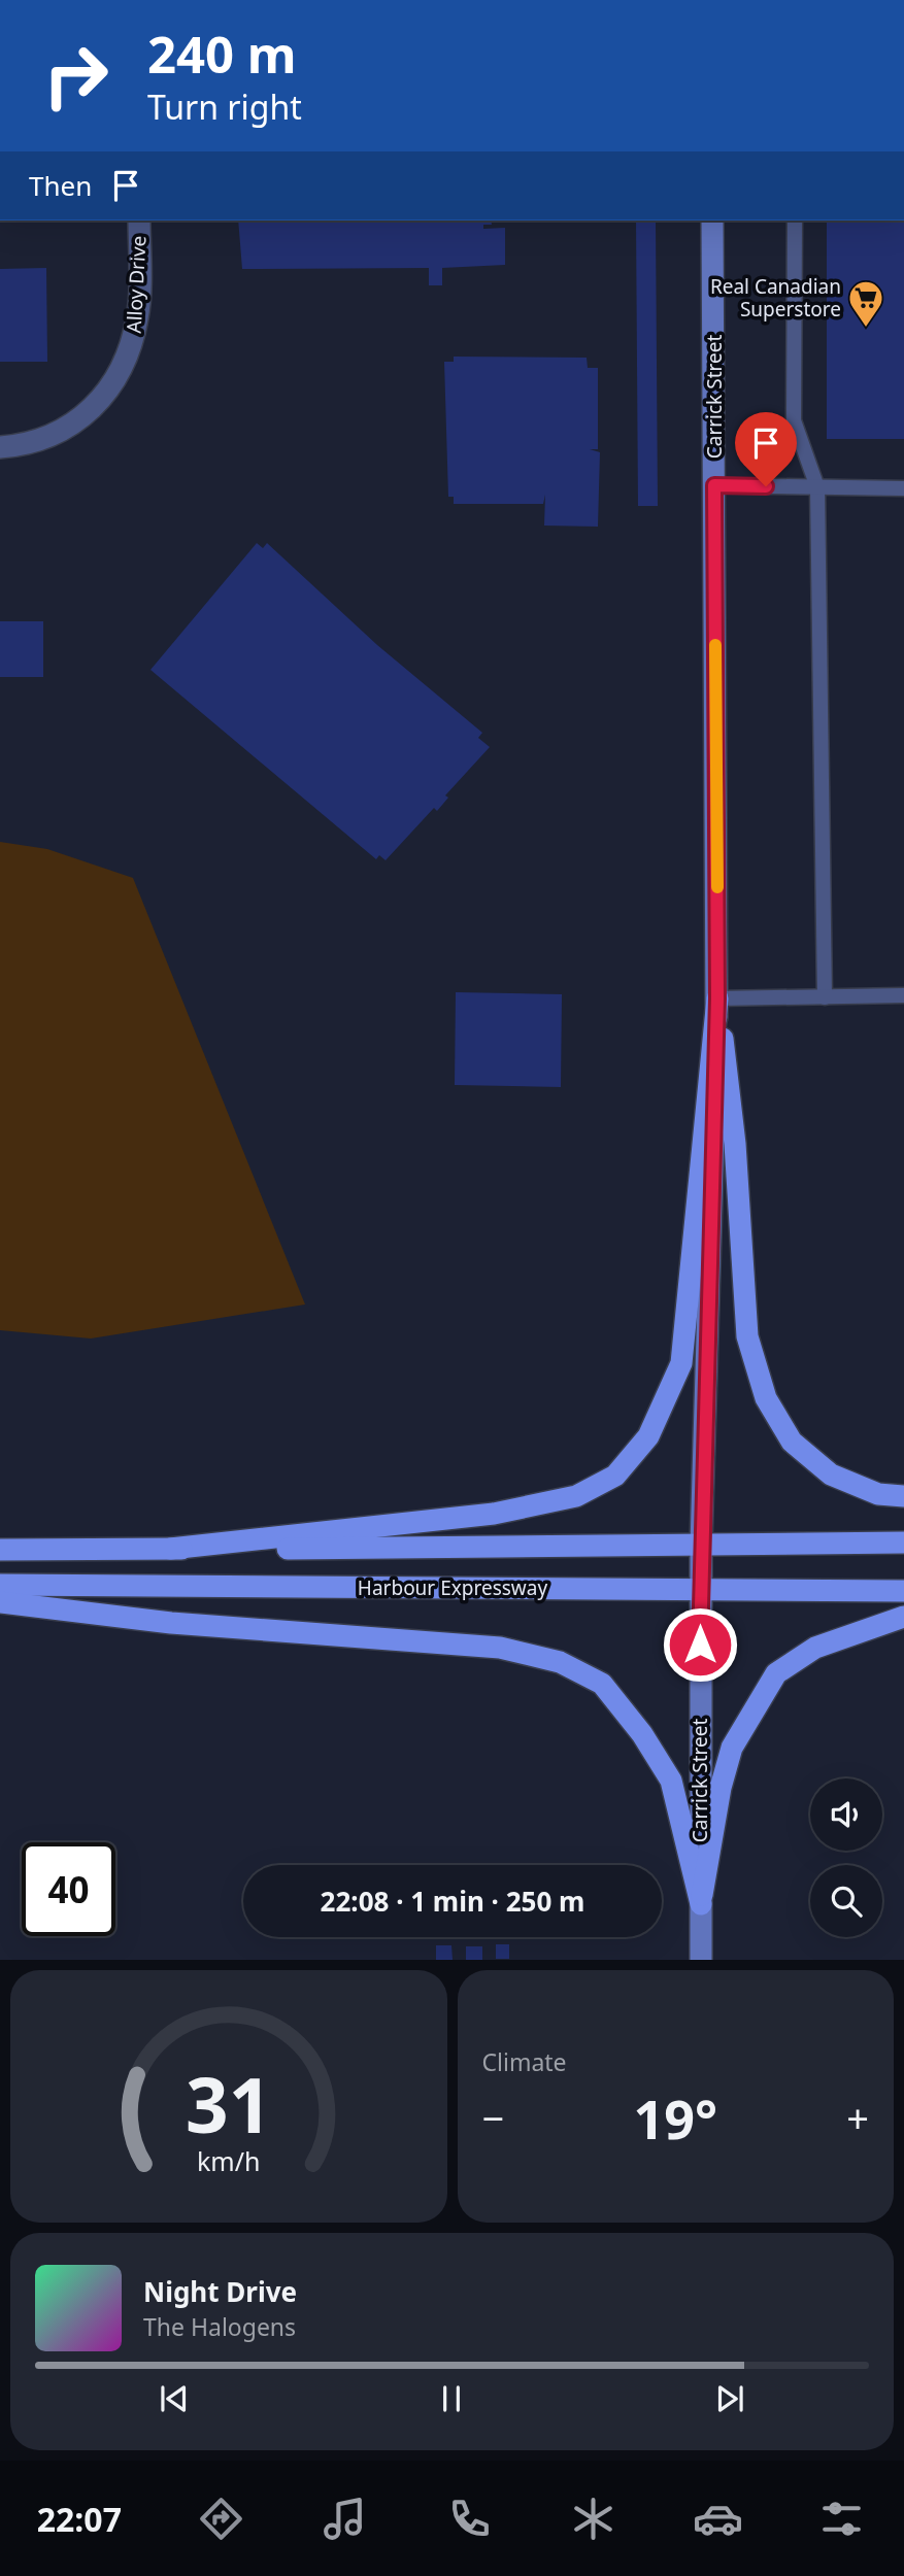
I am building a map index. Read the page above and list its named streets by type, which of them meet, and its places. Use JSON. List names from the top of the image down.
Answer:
{
  "streets": {
    "main road": ["Harbour Expressway"],
    "street": ["Alloy Drive", "Carrick Street"]
  },
  "crossings": [
    ["Carrick Street", "Harbour Expressway"]
  ],
  "places": {
    "supermarket": ["Real Canadian Superstore"]
  },
  "page": {
    "turn": ["240 m", "Turn right"],
    "then": "Then",
    "limit": "40",
    "trip": "22:08 · 1 min · 250 m",
    "tile": "Climate",
    "heat": ["−", "19°", "+"],
    "song": ["Night Drive", "The Halogens"],
    "tabs": "22:07",
    "gauge": ["31", "km/h"]
  }
}
